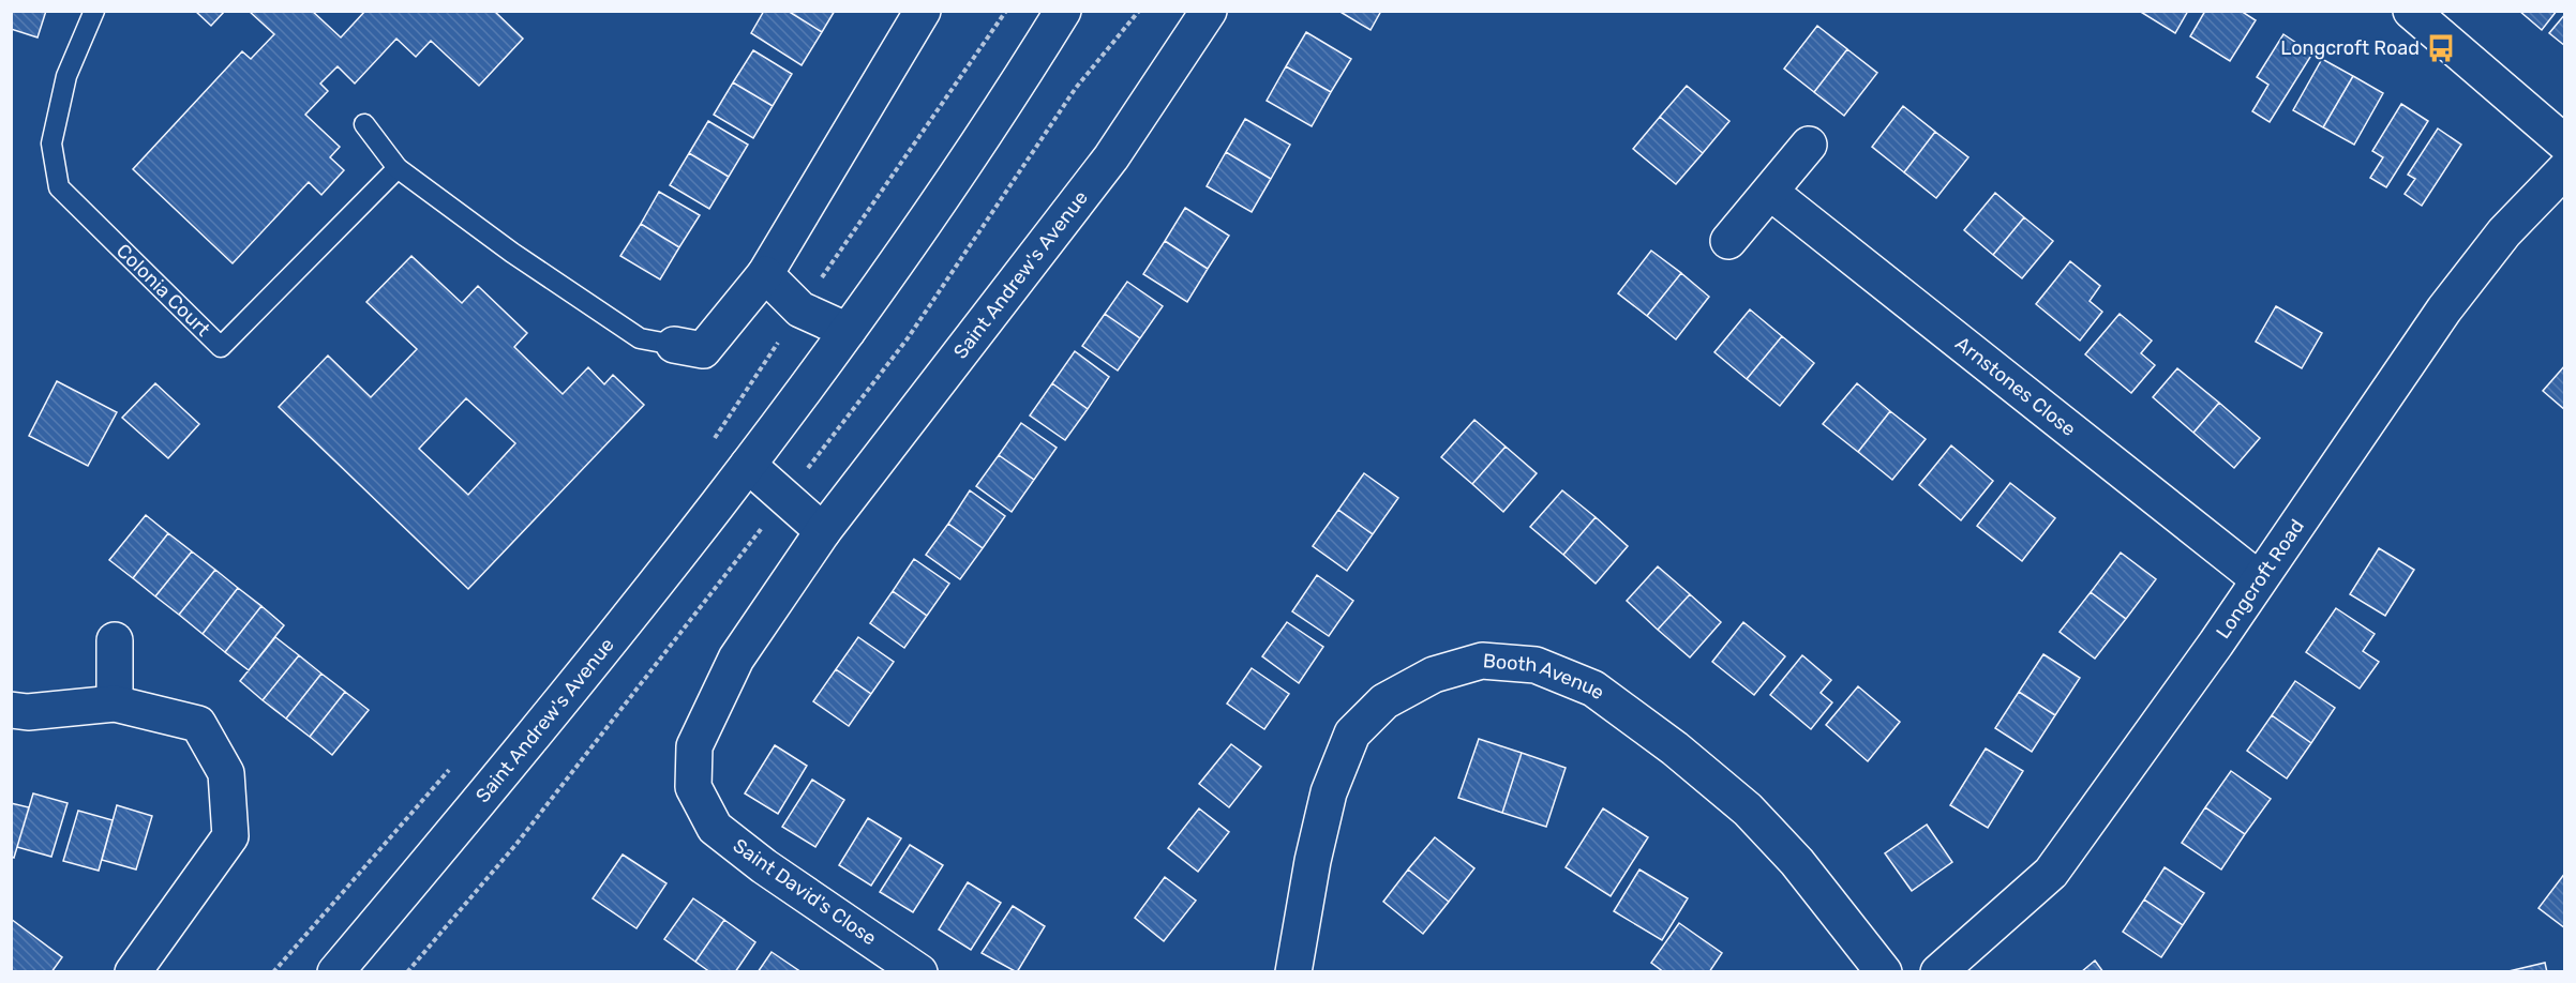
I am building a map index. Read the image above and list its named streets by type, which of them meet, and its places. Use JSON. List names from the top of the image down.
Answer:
{
  "streets": {
    "street": [
      "Saint Andrew's Avenue",
      "Arnstones Close",
      "Longcroft Road",
      "Booth Avenue",
      "Saint David's Close"
    ],
    "lane": ["Colonia Court"]
  },
  "crossings": [
    ["Saint Andrew's Avenue", "Saint David's Close"],
    ["Arnstones Close", "Longcroft Road"]
  ],
  "places": {
    "bus stop": ["Longcroft Road"]
  }
}
